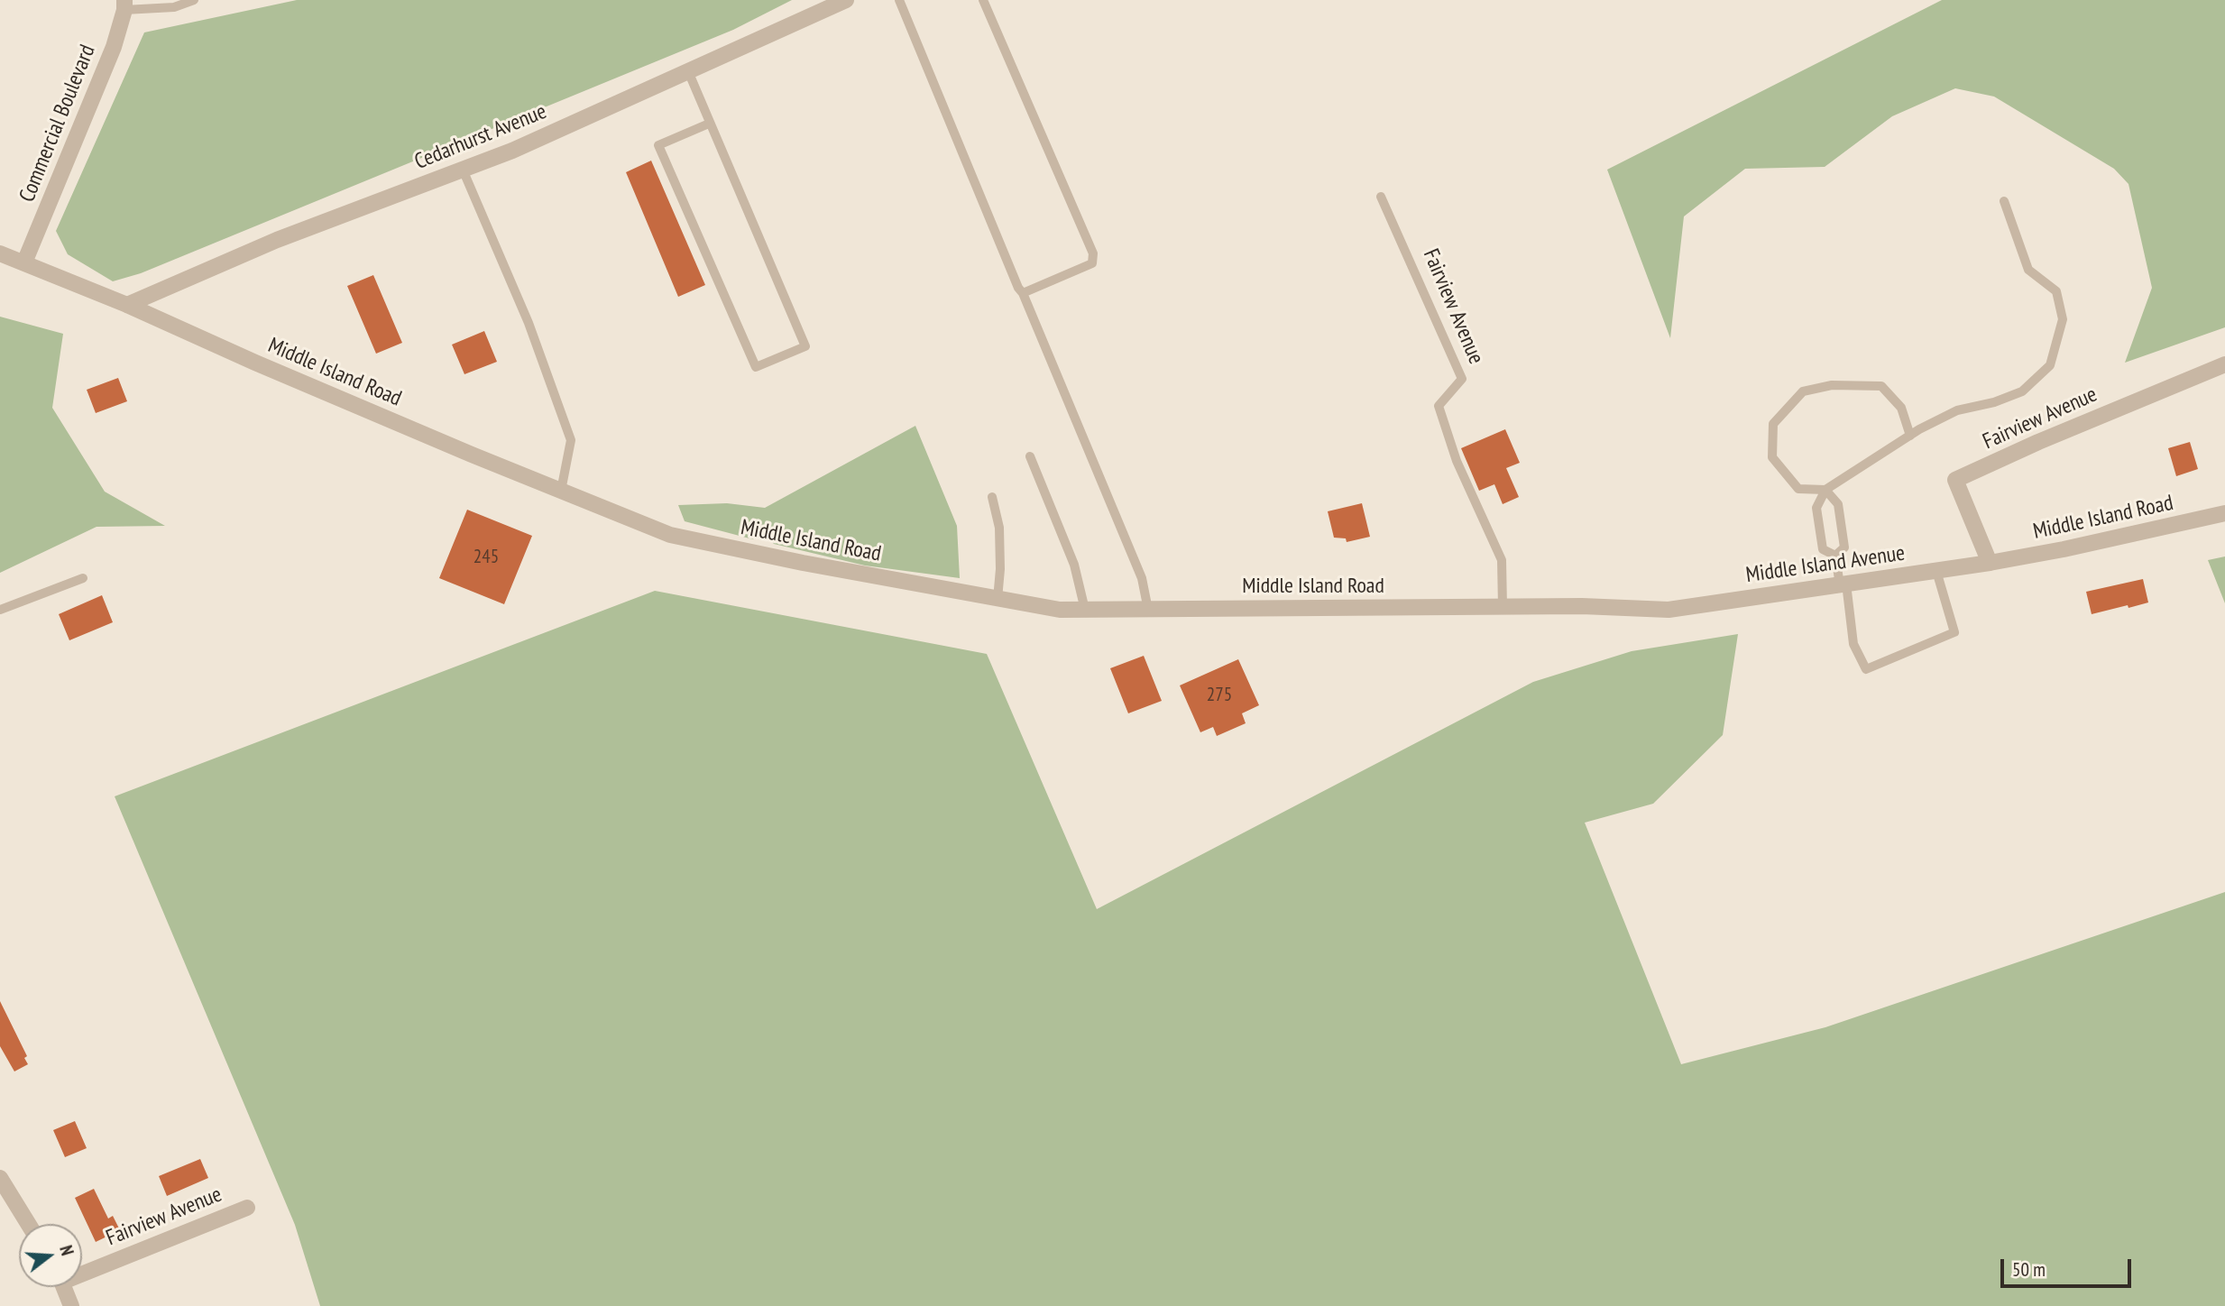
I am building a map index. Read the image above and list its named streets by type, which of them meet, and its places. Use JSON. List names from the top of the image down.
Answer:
{
  "streets": {
    "street": [
      "Commercial Boulevard",
      "Cedarhurst Avenue",
      "Fairview Avenue",
      "Middle Island Road",
      "Middle Island Avenue"
    ]
  },
  "crossings": [
    ["Commercial Boulevard", "Middle Island Road"],
    ["Cedarhurst Avenue", "Middle Island Road"],
    ["Fairview Avenue", "Middle Island Road"],
    ["Fairview Avenue", "Middle Island Avenue"],
    ["Middle Island Road", "Middle Island Avenue"]
  ],
  "house_numbers": ["245", "275"],
  "scale_bar": "50 m",
  "north": "right"
}
